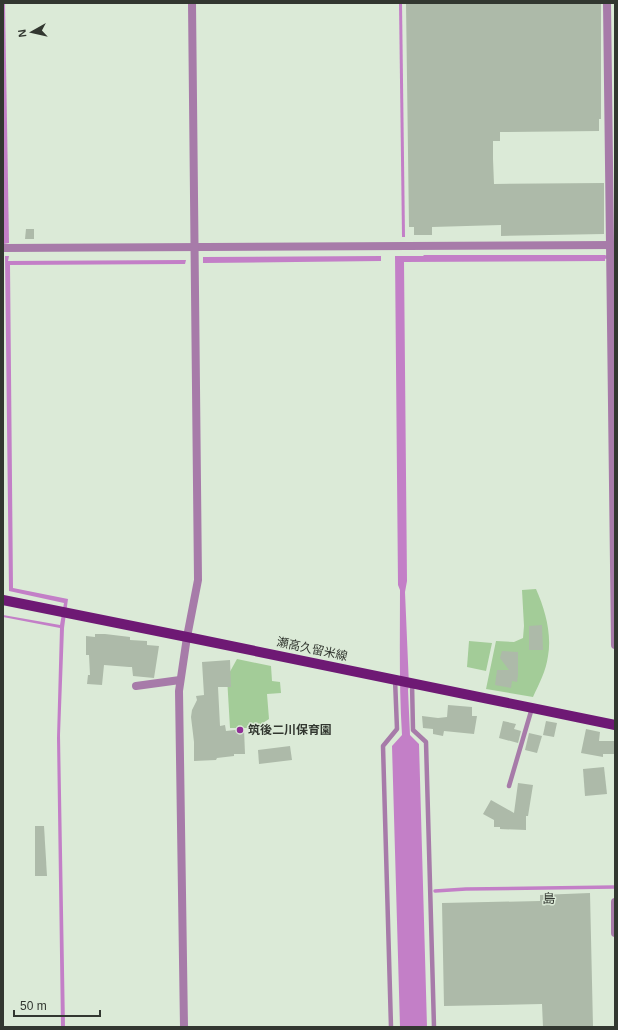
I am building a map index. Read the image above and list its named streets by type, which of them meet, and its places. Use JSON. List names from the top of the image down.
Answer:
{
  "streets": {
    "main road": ["瀬高久留米線"]
  },
  "districts": ["島"],
  "places": ["筑後二川保育園"],
  "scale_bar": "50 m",
  "north": "left"
}
